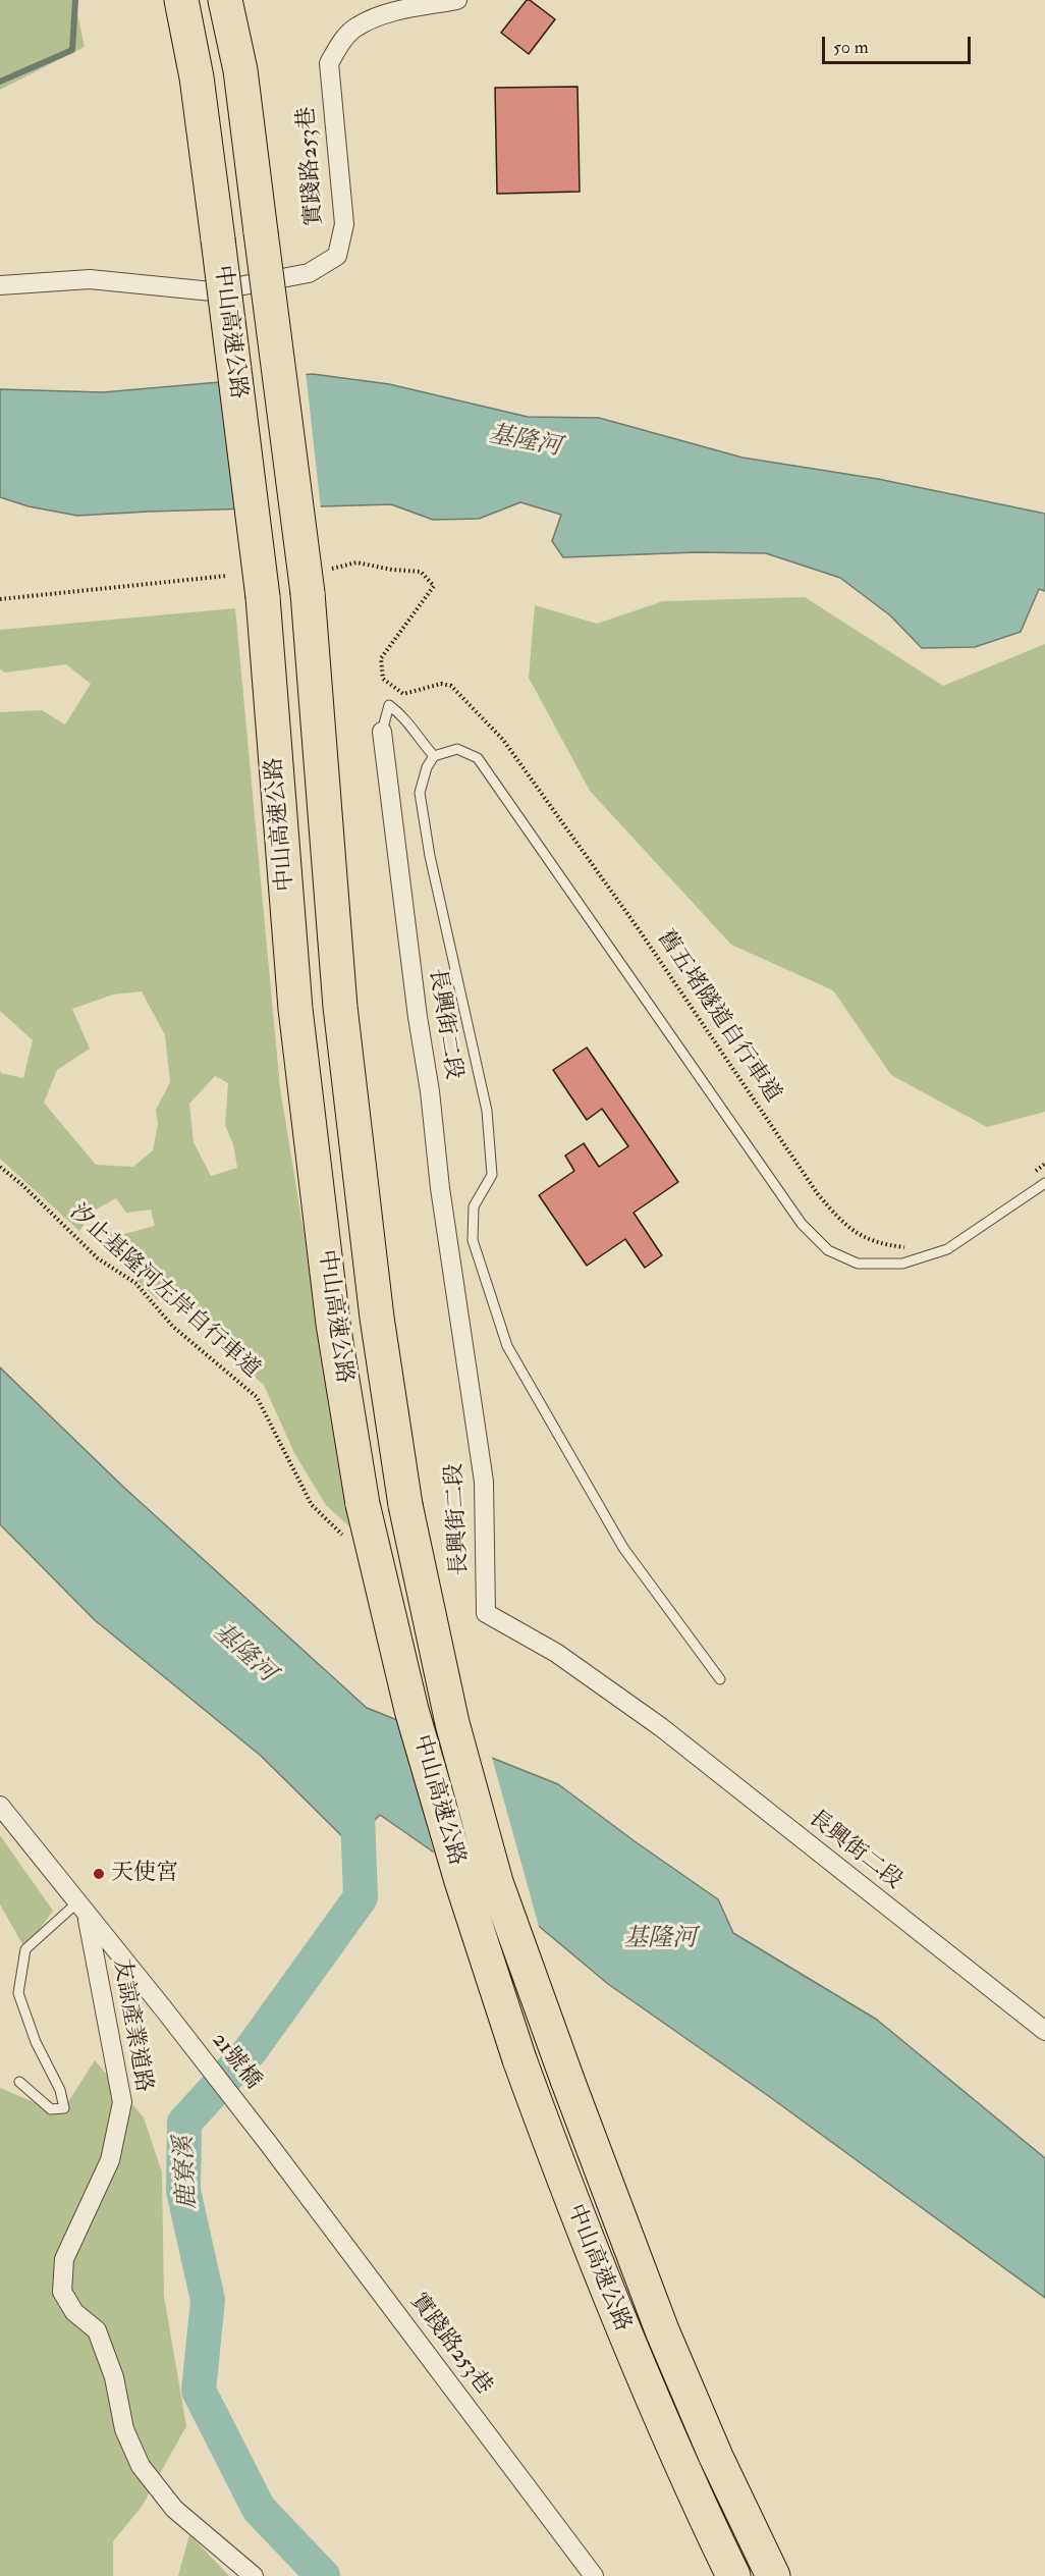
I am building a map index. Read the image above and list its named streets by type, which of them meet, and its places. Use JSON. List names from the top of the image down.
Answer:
{
  "streets": {
    "highway": ["中山高速公路"],
    "street": [
      "實踐路253巷",
      "長興街二段",
      "友諒產業道路",
      "21號橋"
    ],
    "path": ["舊五堵隧道自行車道", "汐止基隆河左岸自行車道"]
  },
  "crossings": [
    ["實踐路253巷", "21號橋"]
  ],
  "water": ["基隆河", "鹿寮溪"],
  "places": ["天使宮"],
  "scale_bar": "50 m"
}
